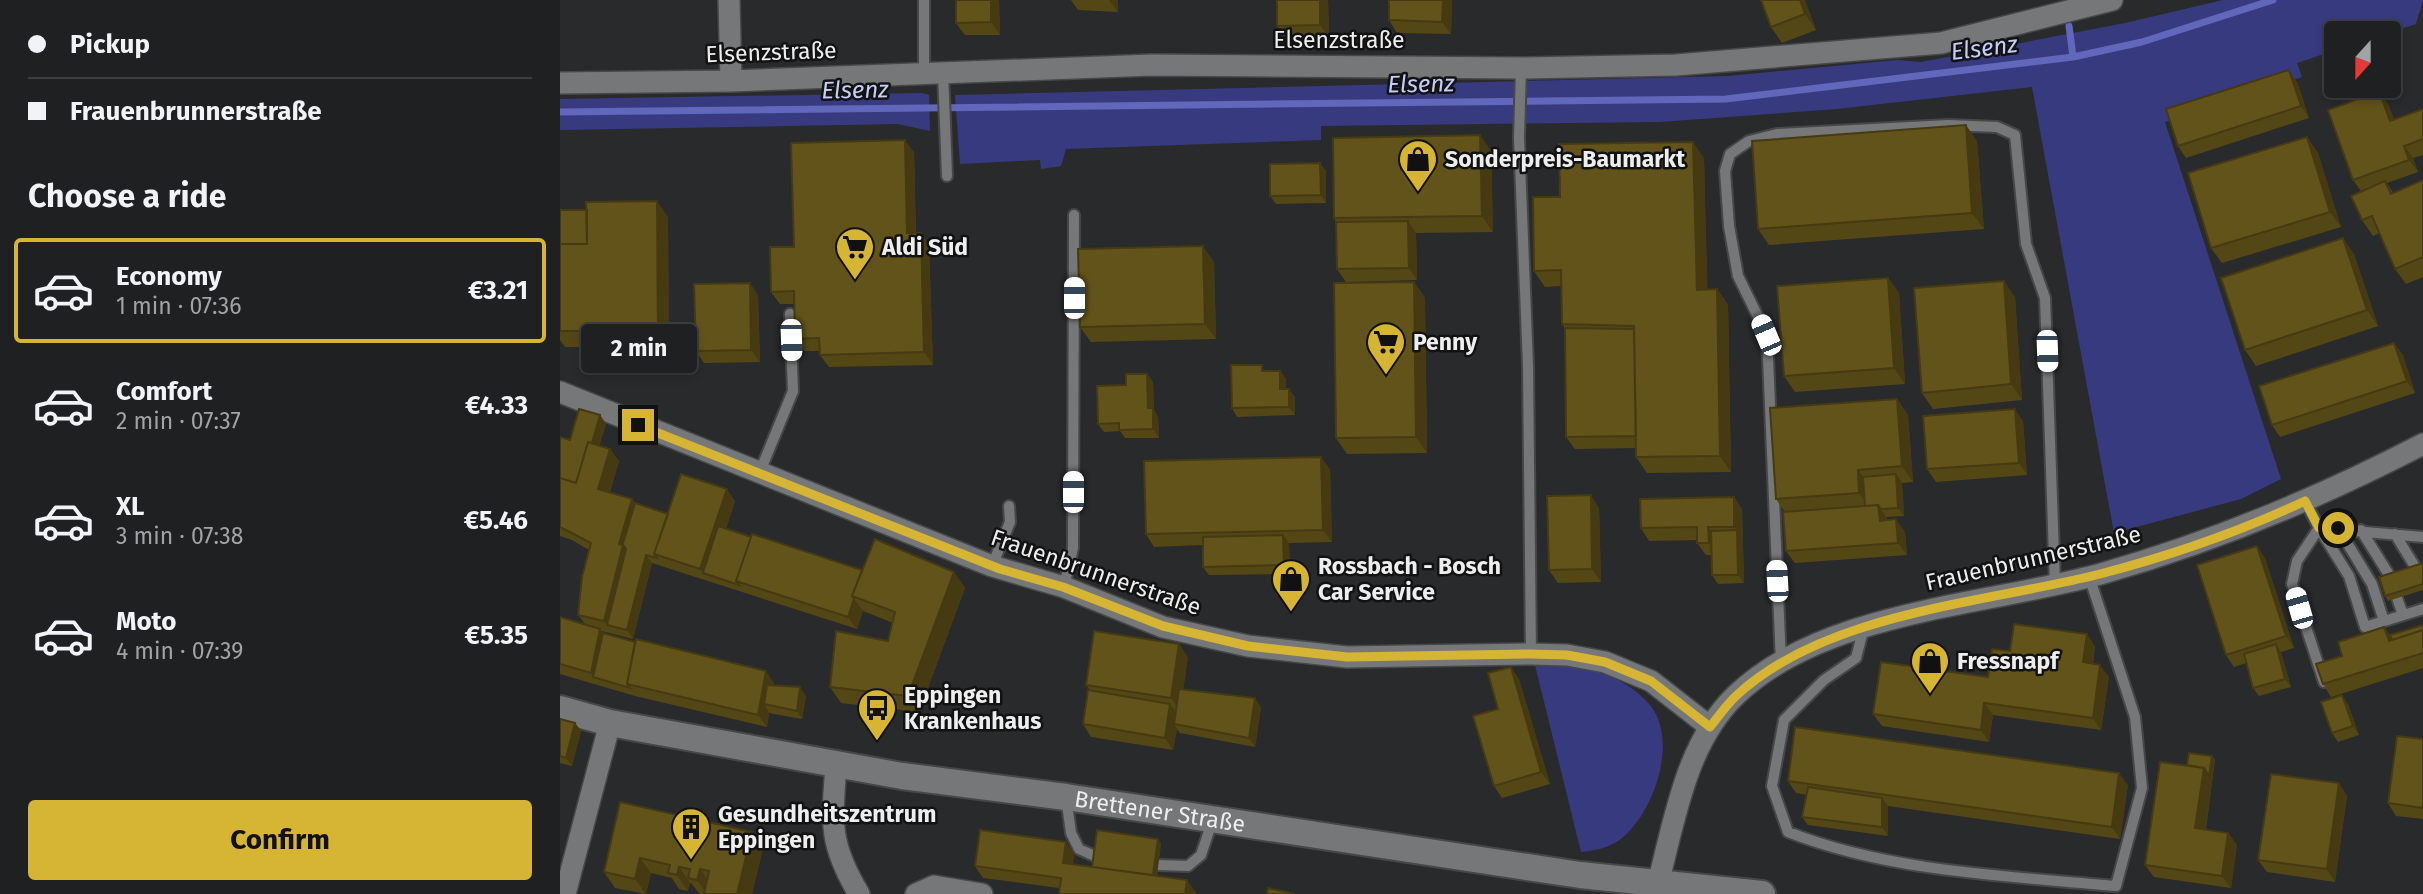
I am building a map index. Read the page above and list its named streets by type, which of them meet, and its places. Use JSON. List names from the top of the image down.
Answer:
{
  "streets": {
    "street": ["Elsenzstraße", "Frauenbrunnerstraße", "Brettener Straße"]
  },
  "crossings": [
    ["Frauenbrunnerstraße", "Brettener Straße"]
  ],
  "water": ["Elsenz"],
  "places": {
    "shop": ["Sonderpreis-Baumarkt", "Rossbach - Bosch Car Service", "Fressnapf"],
    "supermarket": ["Aldi Süd", "Penny"],
    "bus stop": ["Eppingen Krankenhaus"],
    "building": ["Gesundheitszentrum Eppingen"]
  },
  "north": "bottom",
  "page": {
    "banner": ["Pickup", "Frauenbrunnerstraße"],
    "heading": "Choose a ride",
    "list": [
      {
        "name": "Economy",
        "note": "1 min · 07:36",
        "value": "€3.21"
      },
      {
        "name": "Comfort",
        "note": "2 min · 07:37",
        "value": "€4.33"
      },
      {
        "name": "XL",
        "note": "3 min · 07:38",
        "value": "€5.46"
      },
      {
        "name": "Moto",
        "note": "4 min · 07:39",
        "value": "€5.35"
      }
    ],
    "bubble": "2 min",
    "buttons": "Confirm"
  }
}
